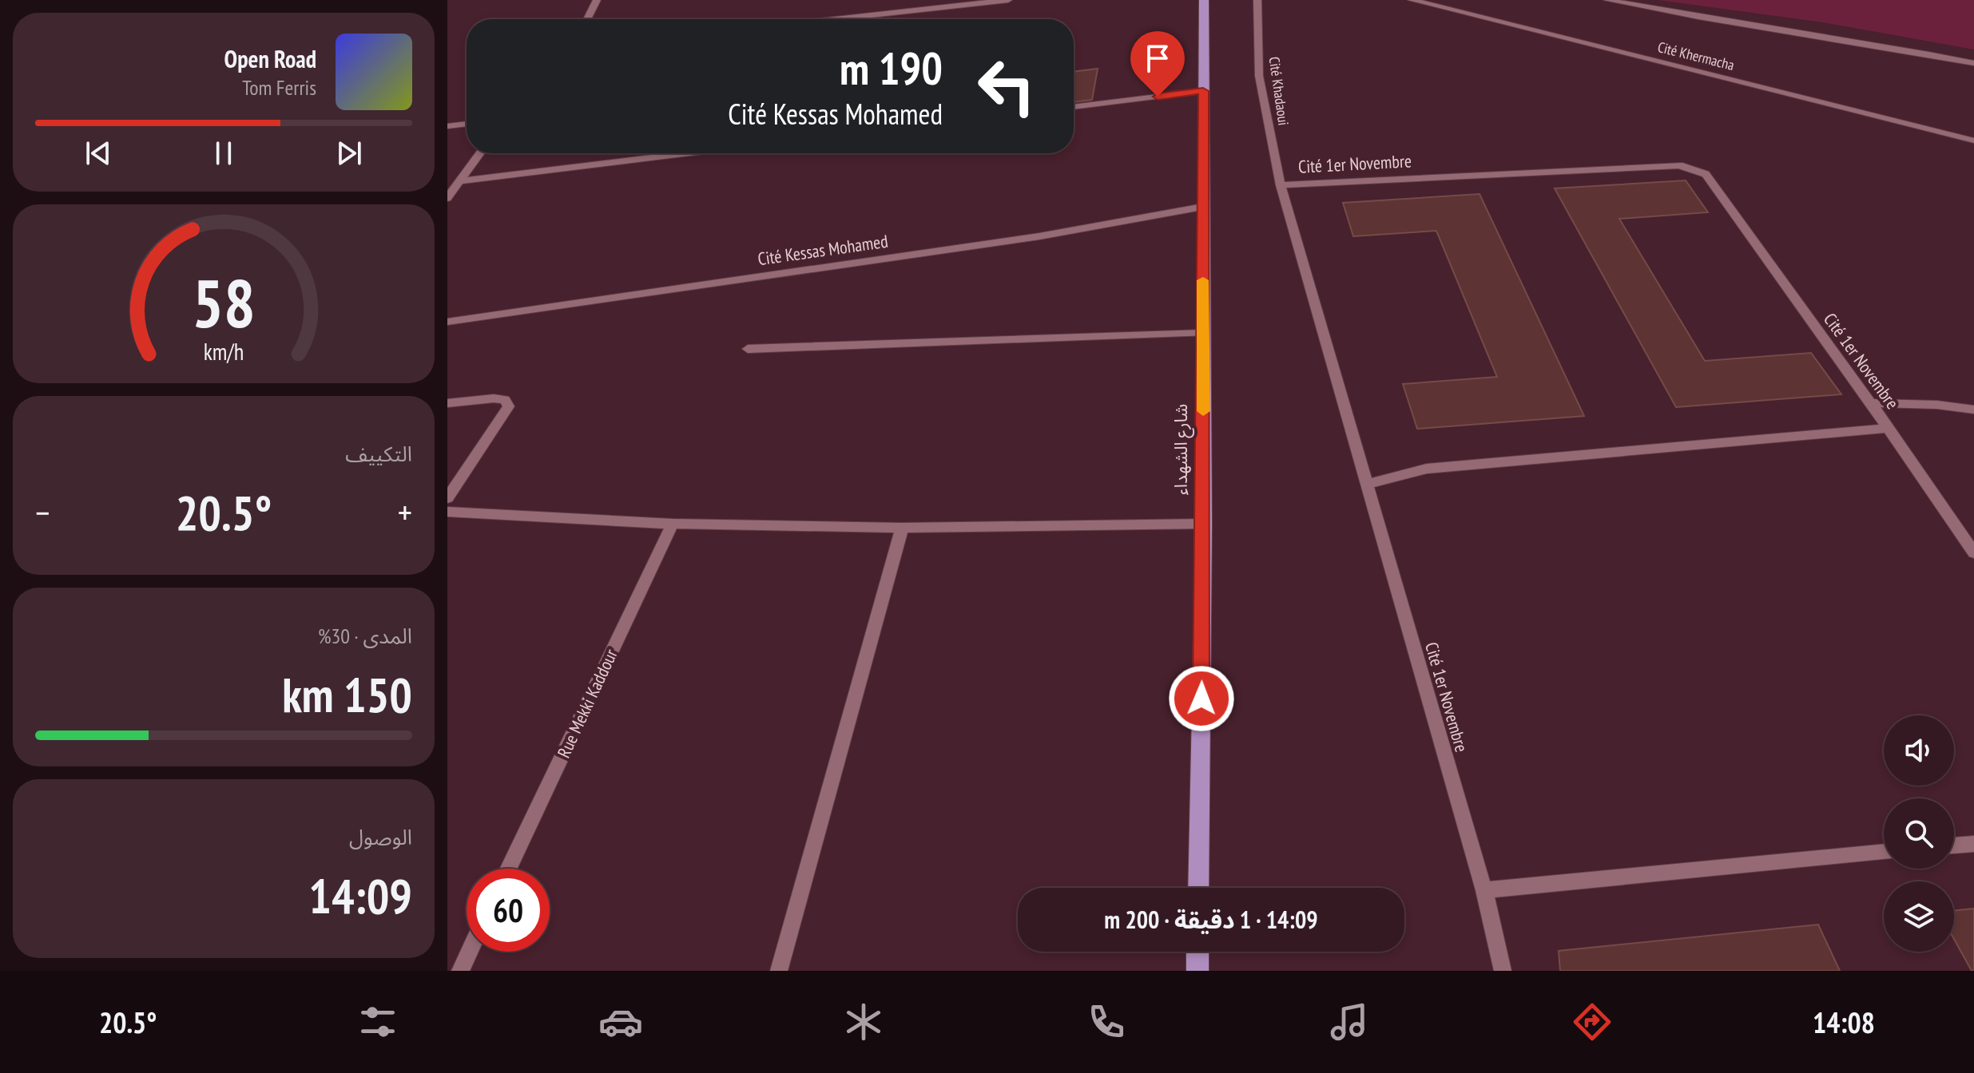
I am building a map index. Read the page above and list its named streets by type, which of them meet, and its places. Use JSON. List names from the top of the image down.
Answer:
{
  "streets": {
    "main road": ["شارع الشهداء"],
    "street": [
      "Cité Khermacha",
      "Cité Khadaoui",
      "Cité 1er Novembre",
      "Cité Kessas Mohamed",
      "Rue Mekki Kaddour"
    ]
  },
  "crossings": [
    ["Cité Khadaoui", "Cité 1er Novembre"],
    ["Cité Kessas Mohamed", "شارع الشهداء"]
  ],
  "page": {
    "turn": ["190 m", "Cité Kessas Mohamed"],
    "song": ["Open Road", "Tom Ferris"],
    "tile": [
      "التكييف",
      ["المدى · 30%", "150 km"],
      ["الوصول", "14:09"]
    ],
    "heat": ["−", "20.5°", "+"],
    "limit": "60",
    "trip": "14:09 · 1 دقيقة · 200 m",
    "tabs": ["14:08", "20.5°"],
    "gauge": ["58", "km/h"]
  }
}
